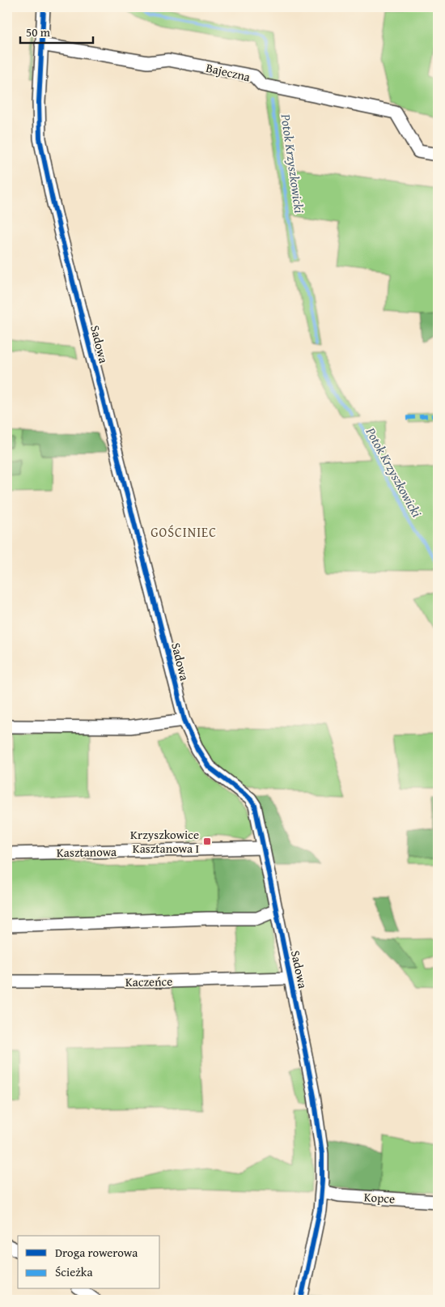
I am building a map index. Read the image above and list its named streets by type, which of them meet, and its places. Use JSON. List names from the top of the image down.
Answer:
{
  "streets": {
    "street": [
      "Bajeczna",
      "Sadowa",
      "Kasztanowa",
      "Kaczeńce",
      "Kopce"
    ]
  },
  "crossings": [
    ["Bajeczna", "Sadowa"],
    ["Sadowa", "Kasztanowa"],
    ["Sadowa", "Kaczeńce"],
    ["Sadowa", "Kopce"]
  ],
  "districts": ["GOŚCINIEC"],
  "water": ["Potok Krzyszkowicki"],
  "places": {
    "transit": ["Krzyszkowice Kasztanowa I"]
  },
  "legend": ["Droga rowerowa", "Ścieżka"],
  "scale_bar": "50 m"
}
